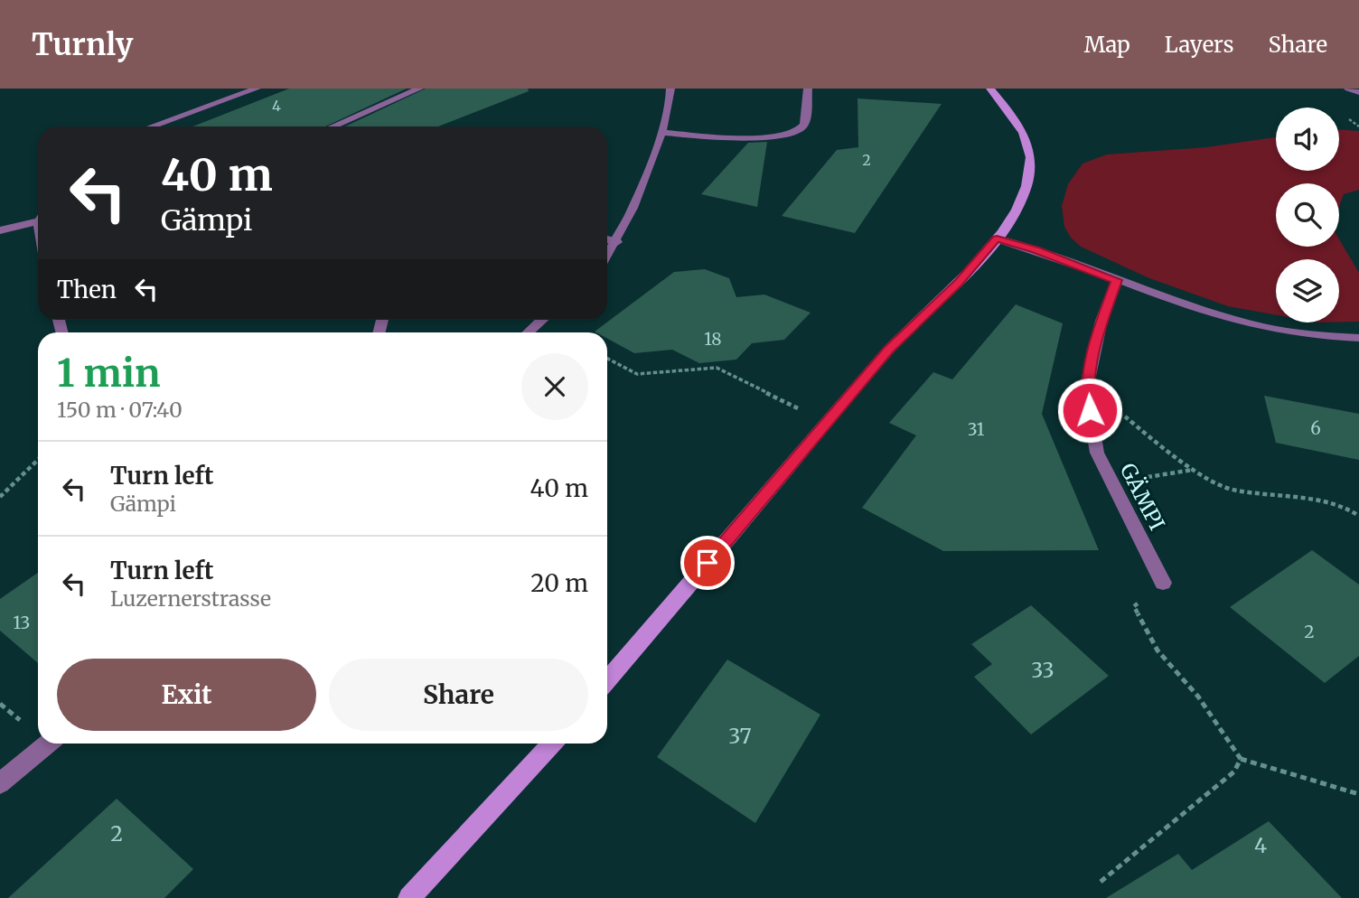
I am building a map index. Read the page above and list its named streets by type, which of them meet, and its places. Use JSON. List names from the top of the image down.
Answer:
{
  "streets": {
    "street": ["GÄMPI"]
  },
  "house_numbers": [
    "4",
    "2",
    "18",
    "6",
    "31",
    "13",
    "2",
    "33",
    "37",
    "2",
    "4"
  ],
  "page": {
    "header": "Turnly",
    "nav": ["Map", "Layers", "Share"],
    "turn": ["40 m", "Gämpi"],
    "then": "Then",
    "heading": ["1 min", "150 m · 07:40"],
    "list": [
      {
        "name": "Turn left",
        "note": "Gämpi",
        "value": "40 m"
      },
      {
        "name": "Turn left",
        "note": "Luzernerstrasse",
        "value": "20 m"
      }
    ],
    "buttons": ["Exit", "Share"]
  }
}
